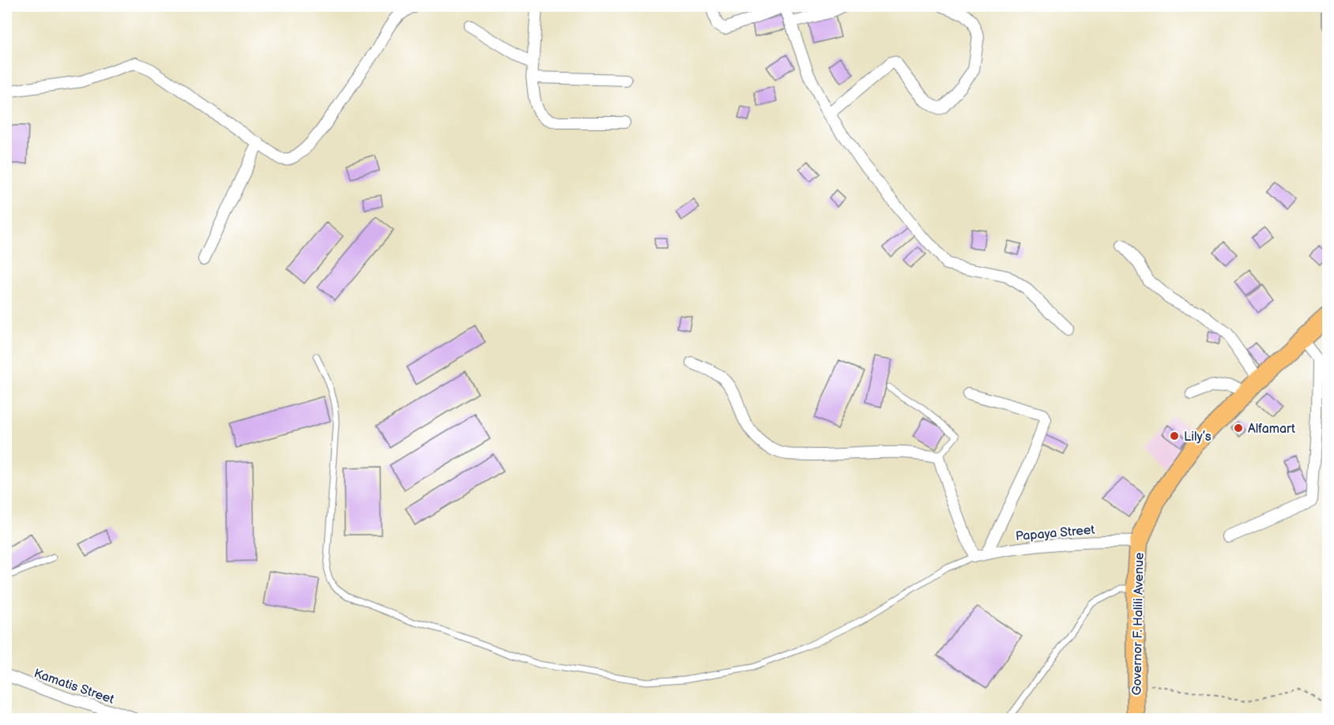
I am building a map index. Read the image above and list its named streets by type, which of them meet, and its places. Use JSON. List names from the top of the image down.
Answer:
{
  "streets": {
    "main road": ["Governor F. Halili Avenue"],
    "street": ["Papaya Street", "Kamatis Street"]
  },
  "crossings": [
    ["Papaya Street", "Governor F. Halili Avenue"]
  ],
  "places": ["Alfamart", "Lily’s"]
}
